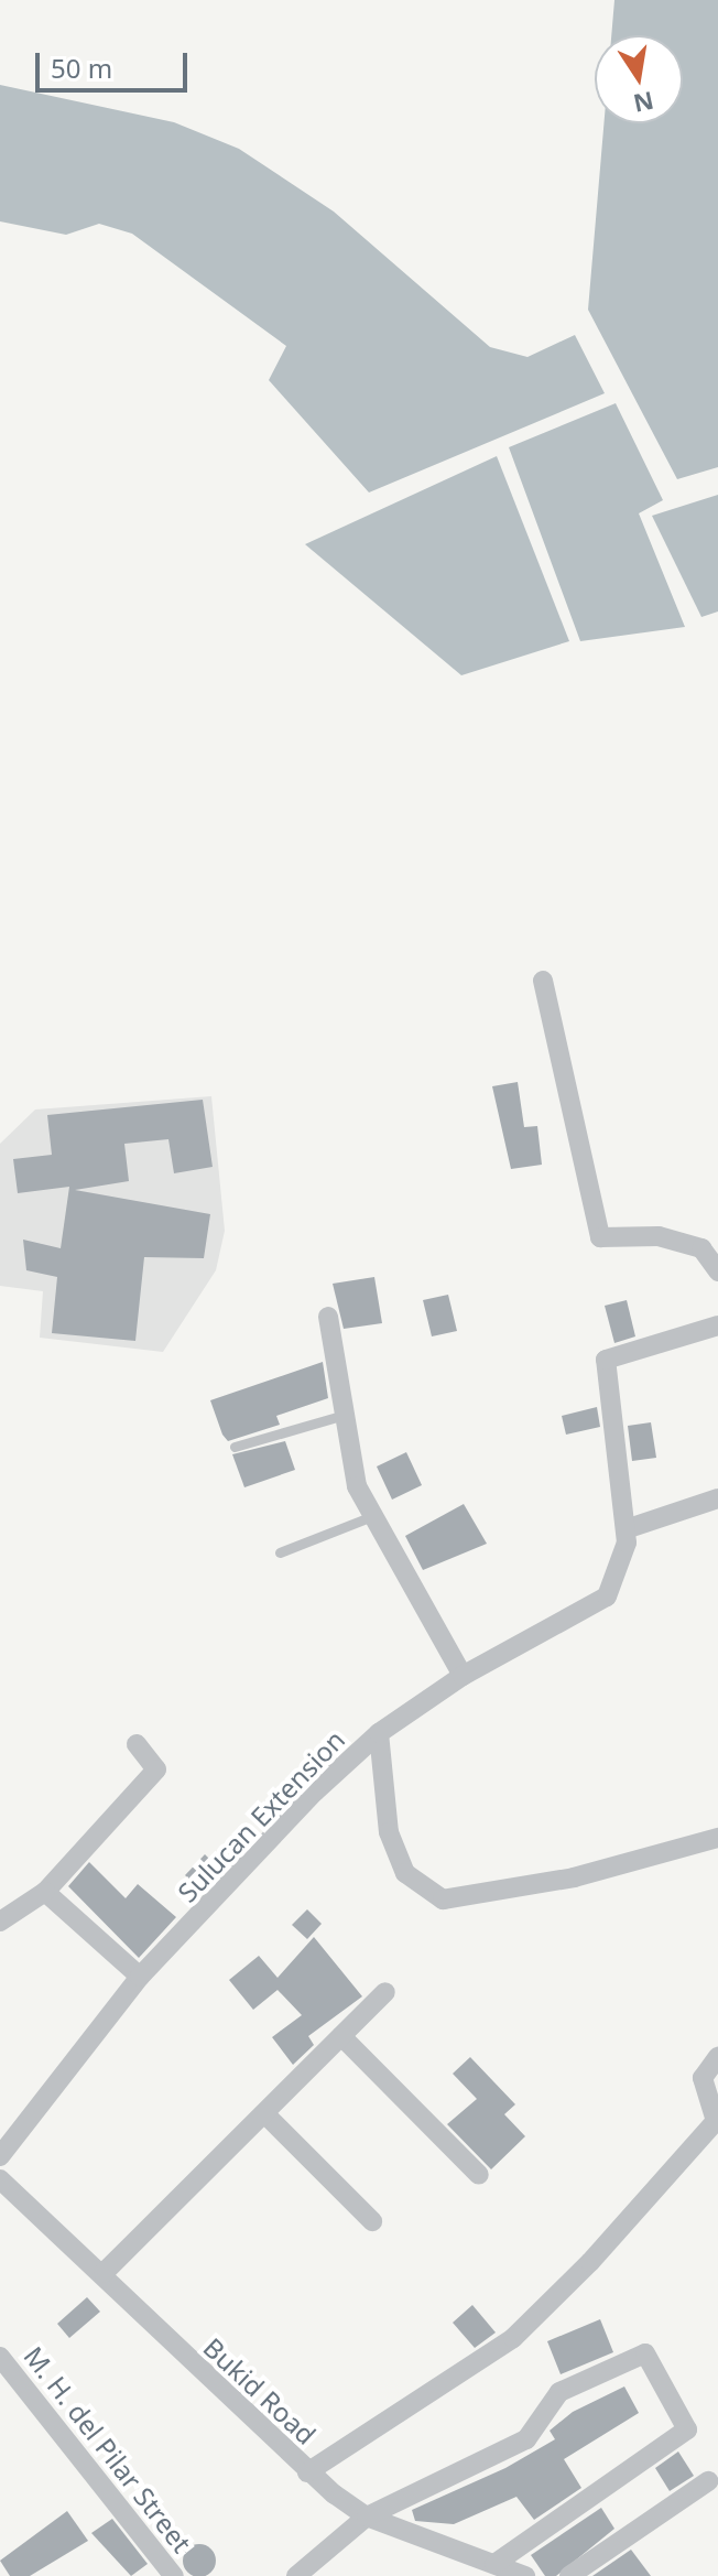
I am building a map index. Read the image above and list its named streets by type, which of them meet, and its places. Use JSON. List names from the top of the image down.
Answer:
{
  "streets": {
    "street": ["Sulucan Extension", "Bukid Road", "M. H. del Pilar Street"]
  },
  "scale_bar": "50 m",
  "north": "bottom"
}
